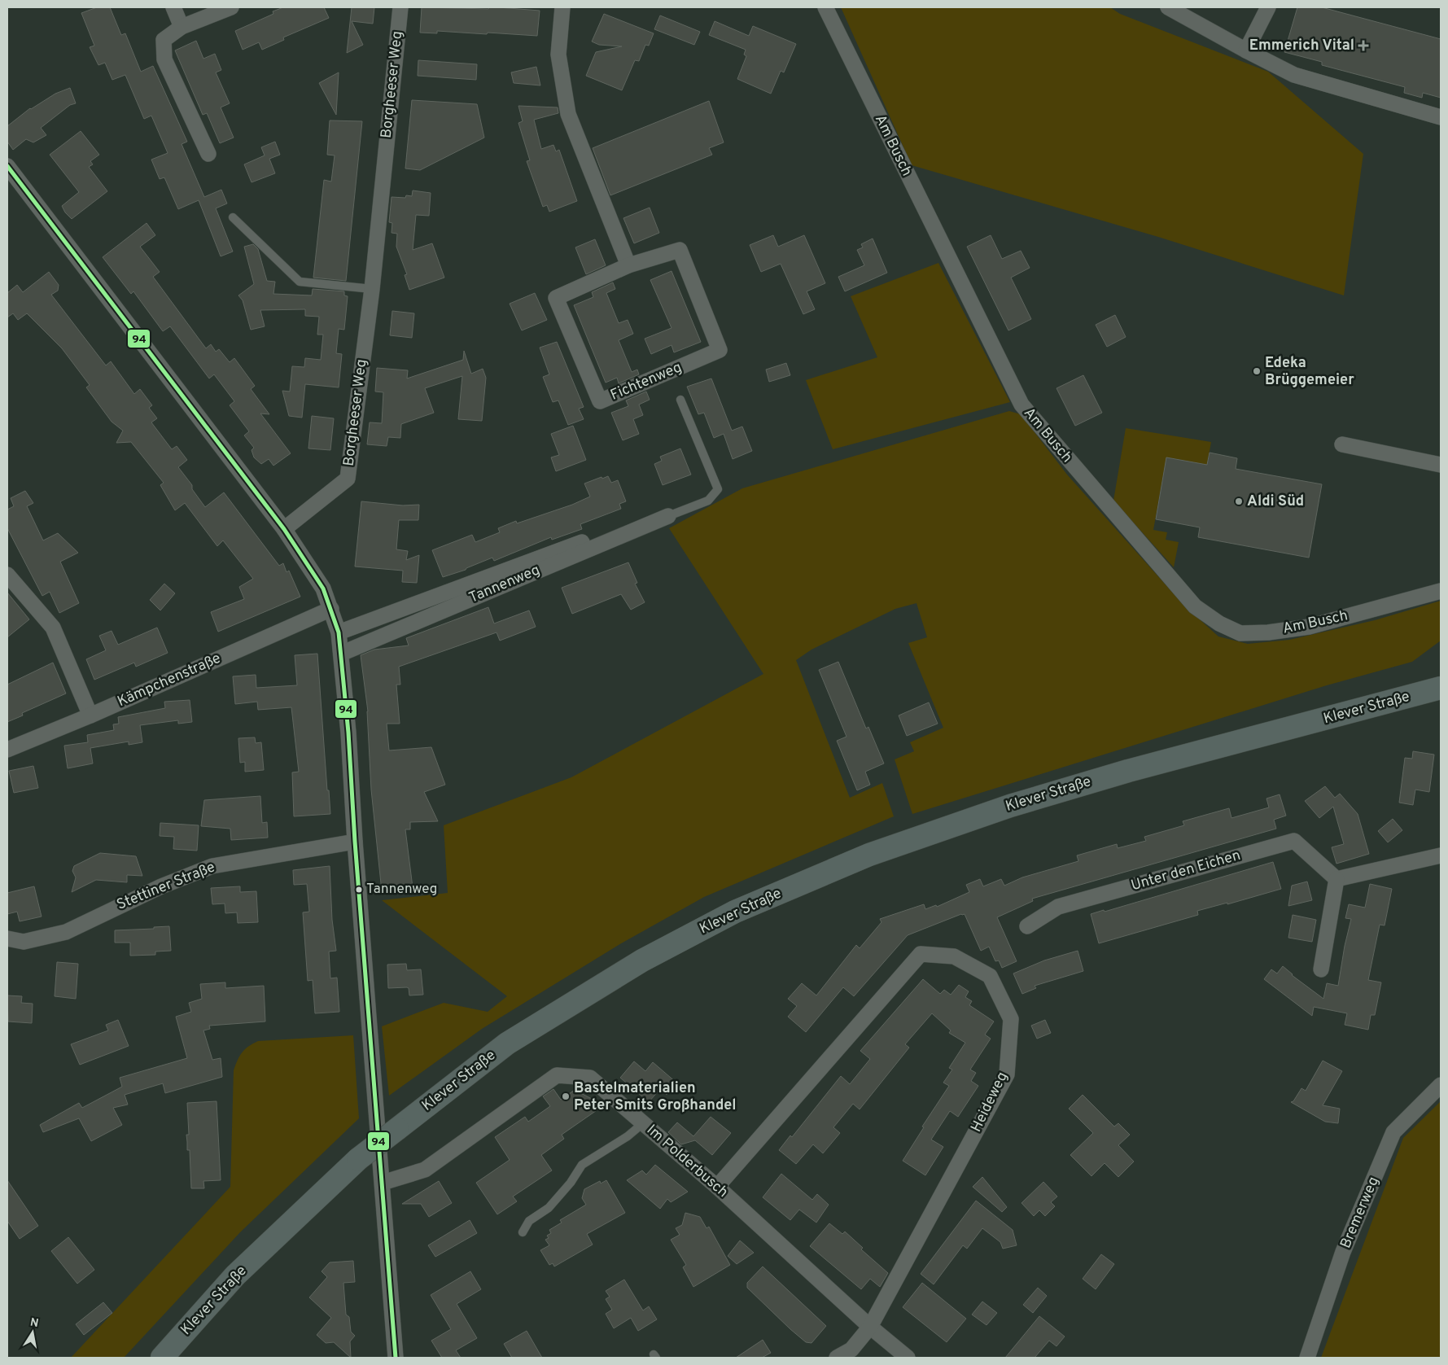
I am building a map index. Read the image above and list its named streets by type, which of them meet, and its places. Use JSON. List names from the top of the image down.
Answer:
{
  "streets": {
    "main road": ["Klever Straße"],
    "street": [
      "Borgheeser Weg",
      "Am Busch",
      "Fichtenweg",
      "Tannenweg",
      "Kämpchenstraße",
      "Unter den Eichen",
      "Stettiner Straße",
      "Heideweg",
      "Im Polderbusch",
      "Bremerweg"
    ]
  },
  "crossings": [
    ["Heideweg", "Im Polderbusch"]
  ],
  "places": {
    "health": ["Emmerich Vital"],
    "other": [
      "Edeka Brüggemeier",
      "Aldi Süd",
      "Tannenweg",
      "Bastelmaterialien Peter Smits Großhandel"
    ]
  },
  "lines": ["transit line 94"],
  "north": "top"
}
